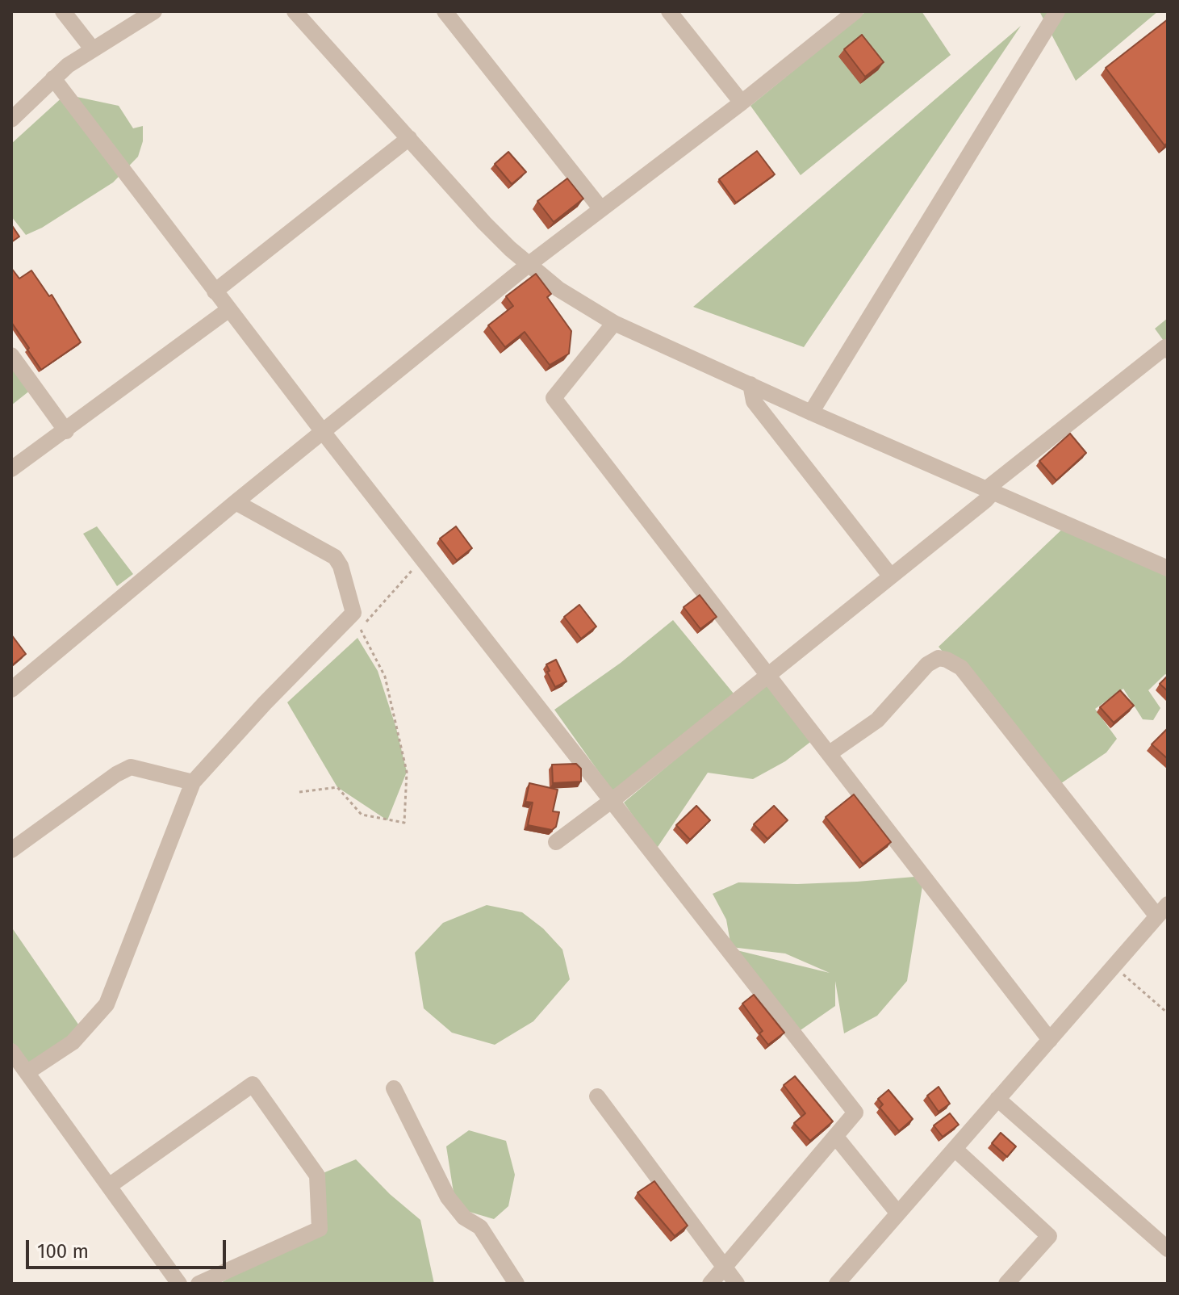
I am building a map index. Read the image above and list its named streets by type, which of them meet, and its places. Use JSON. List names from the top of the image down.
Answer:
{
  "scale_bar": "100 m"
}
